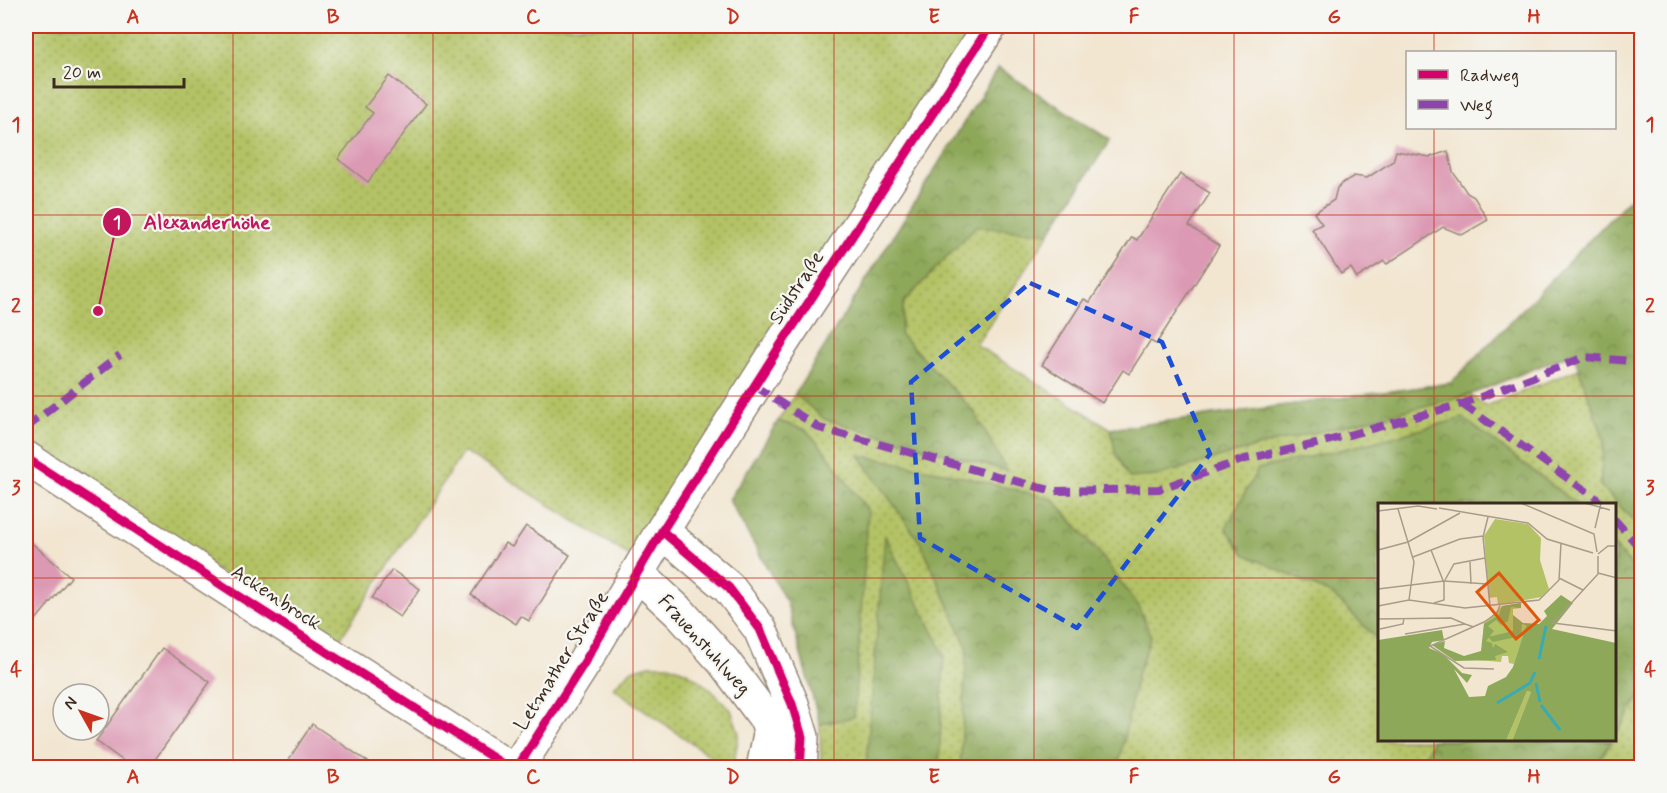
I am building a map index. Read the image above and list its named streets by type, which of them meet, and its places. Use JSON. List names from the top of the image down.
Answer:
{
  "streets": {
    "street": [
      "Südstraße",
      "Ackenbrock",
      "Frauenstuhlweg",
      "Letmather Straße"
    ]
  },
  "crossings": [
    ["Südstraße", "Frauenstuhlweg"],
    ["Südstraße", "Letmather Straße"],
    ["Frauenstuhlweg", "Letmather Straße"]
  ],
  "places": ["Alexanderhöhe"],
  "legend": ["Radweg", "Weg"],
  "scale_bar": "20 m",
  "north": "top left",
  "grid": {
    "columns": [
      "A",
      "B",
      "C",
      "D",
      "E",
      "F",
      "G",
      "H"
    ],
    "rows": [
      "1",
      "2",
      "3",
      "4"
    ]
  }
}
